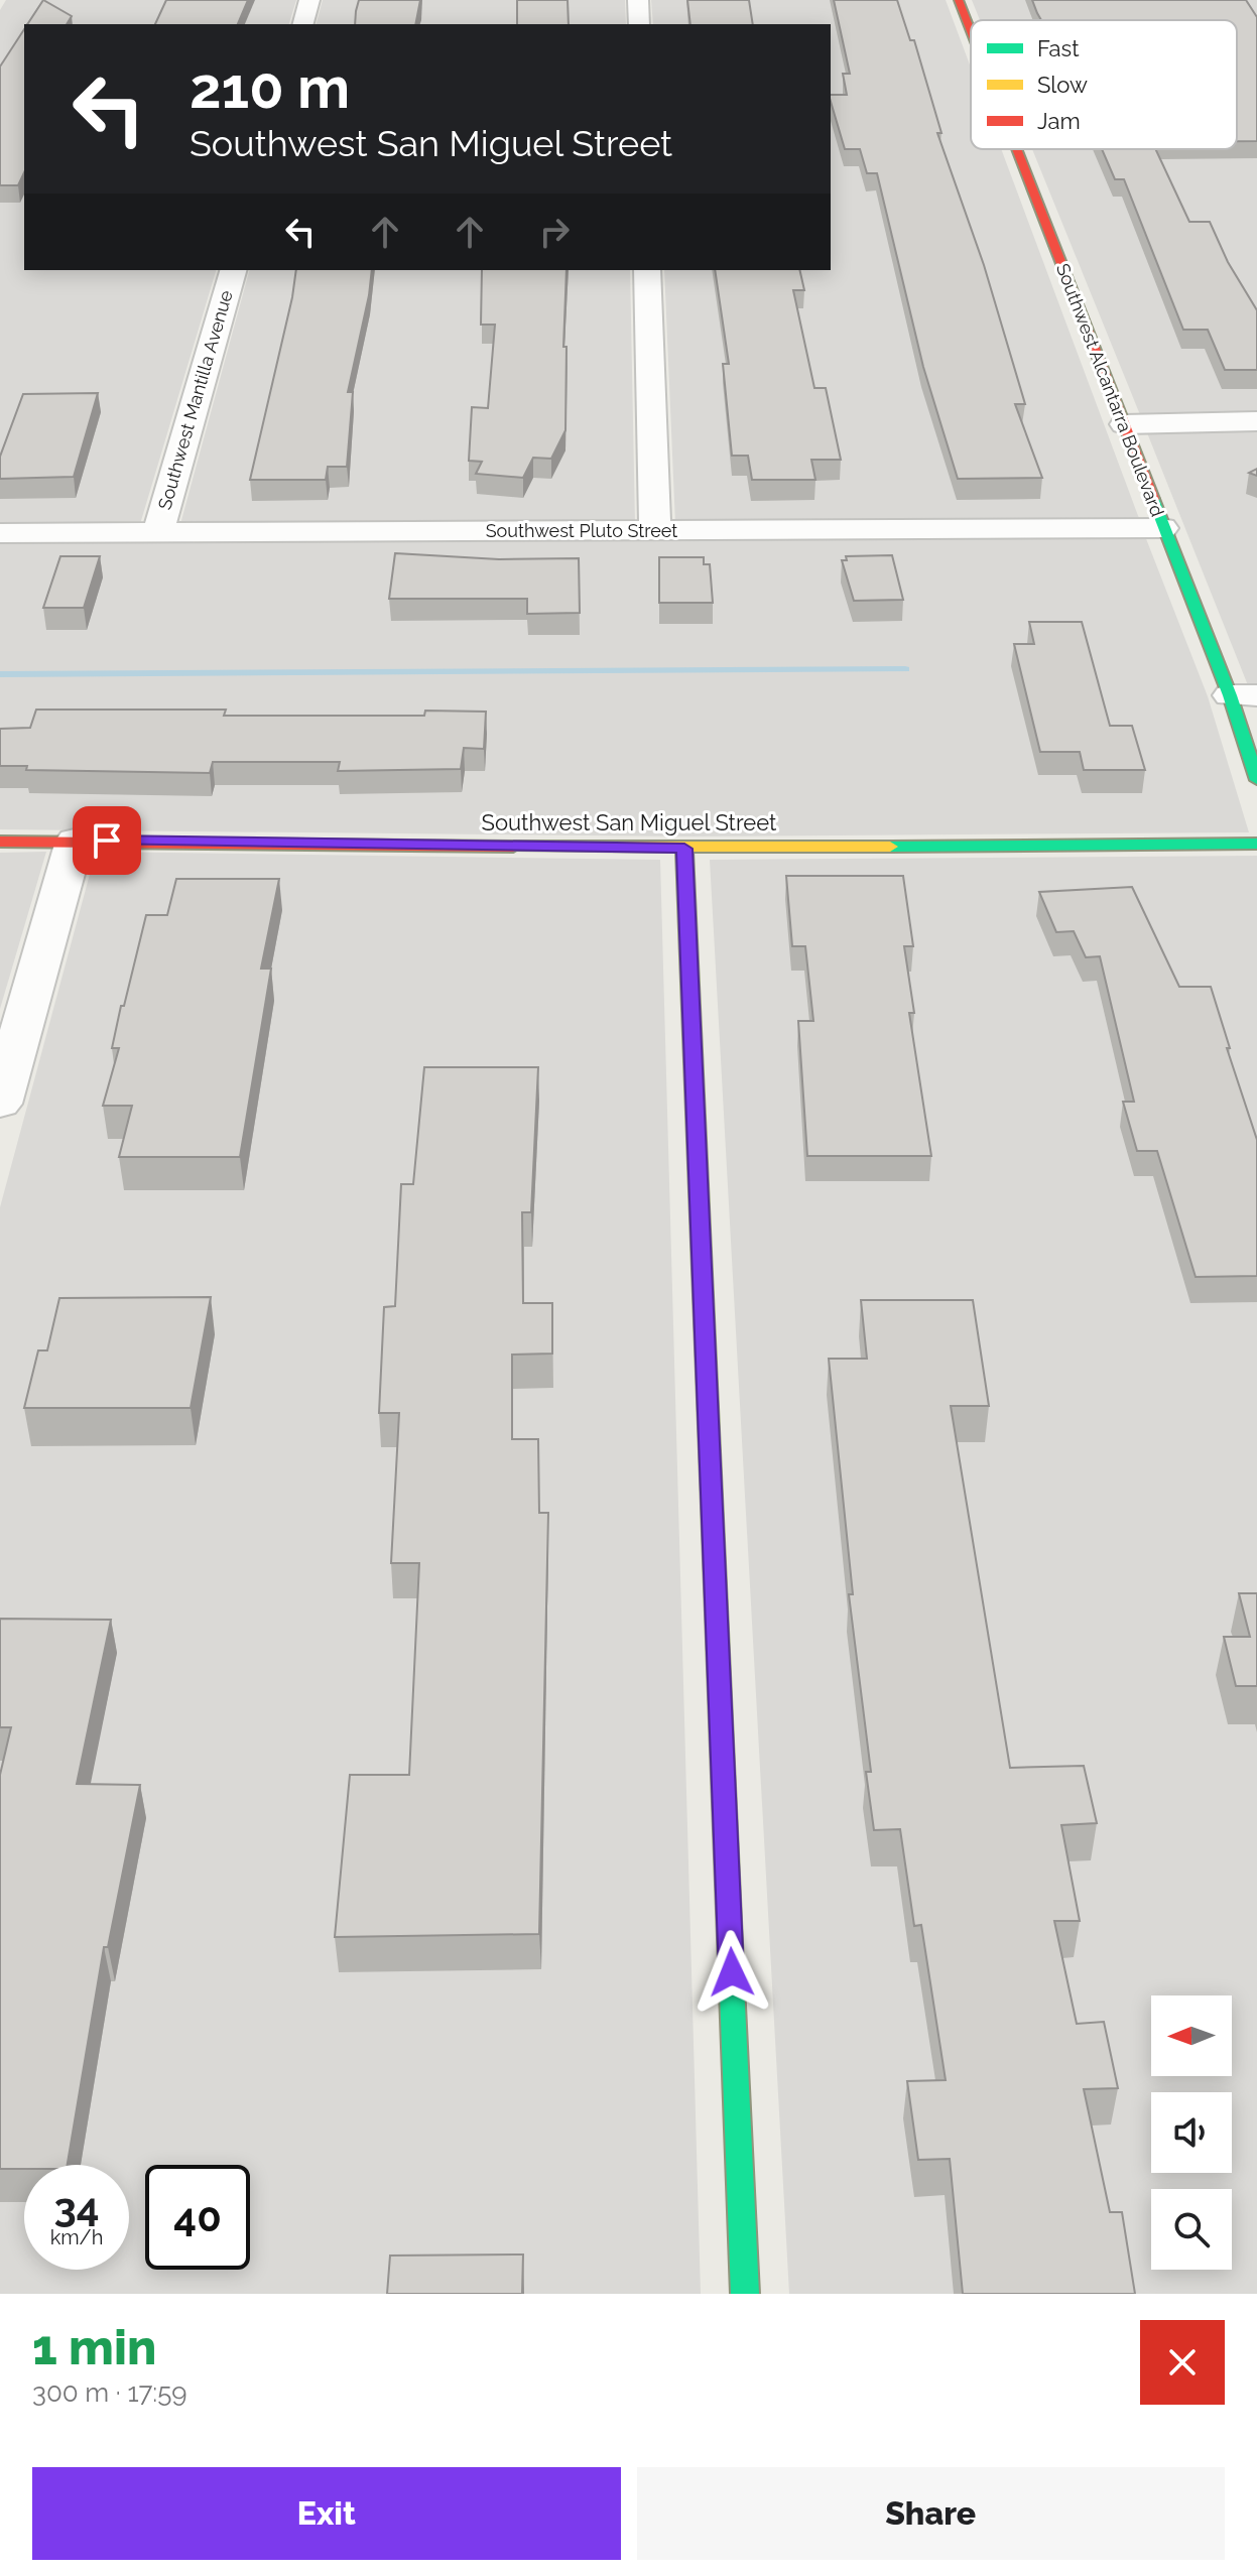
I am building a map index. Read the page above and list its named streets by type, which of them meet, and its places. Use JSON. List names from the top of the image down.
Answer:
{
  "streets": {
    "street": [
      "Southwest Alcantarra Boulevard",
      "Southwest Mantilla Avenue",
      "Southwest Pluto Street",
      "Southwest San Miguel Street"
    ]
  },
  "crossings": [
    ["Southwest Alcantarra Boulevard", "Southwest Pluto Street"],
    ["Southwest Mantilla Avenue", "Southwest Pluto Street"]
  ],
  "legend": ["Fast", "Slow", "Jam"],
  "north": "left",
  "page": {
    "turn": ["210 m", "Southwest San Miguel Street"],
    "speed": "34 km/h",
    "limit": "40",
    "heading": ["1 min", "300 m · 17:59"],
    "buttons": ["Exit", "Share"]
  }
}
